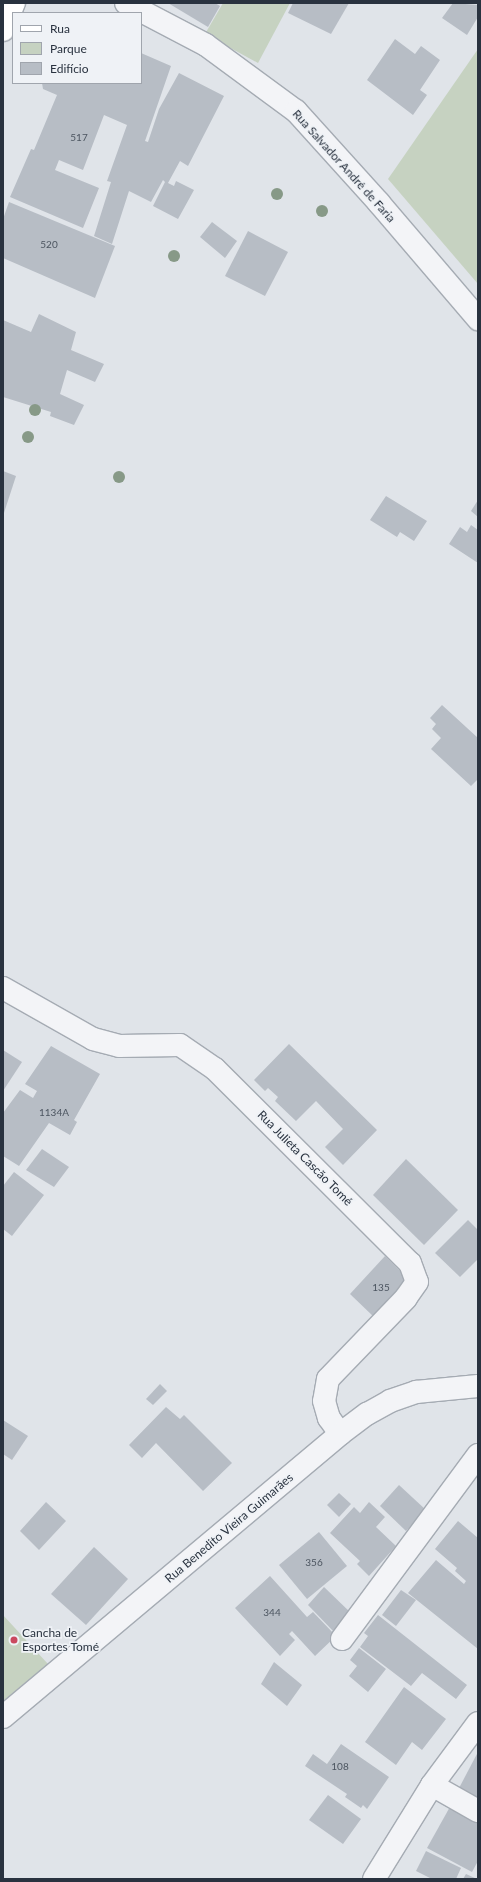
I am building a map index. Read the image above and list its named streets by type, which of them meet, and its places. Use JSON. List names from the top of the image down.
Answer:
{
  "streets": {
    "street": ["Rua Salvador André de Faria", "Rua Julieta Cascão Tomé", "Rua Benedito Vieira Guimarães"]
  },
  "crossings": [
    ["Rua Julieta Cascão Tomé", "Rua Benedito Vieira Guimarães"]
  ],
  "places": ["Cancha de Esportes Tomé"],
  "house_numbers": [
    "517",
    "520",
    "1134A",
    "135",
    "356",
    "344",
    "108"
  ],
  "legend": ["Rua", "Parque", "Edifício"]
}
